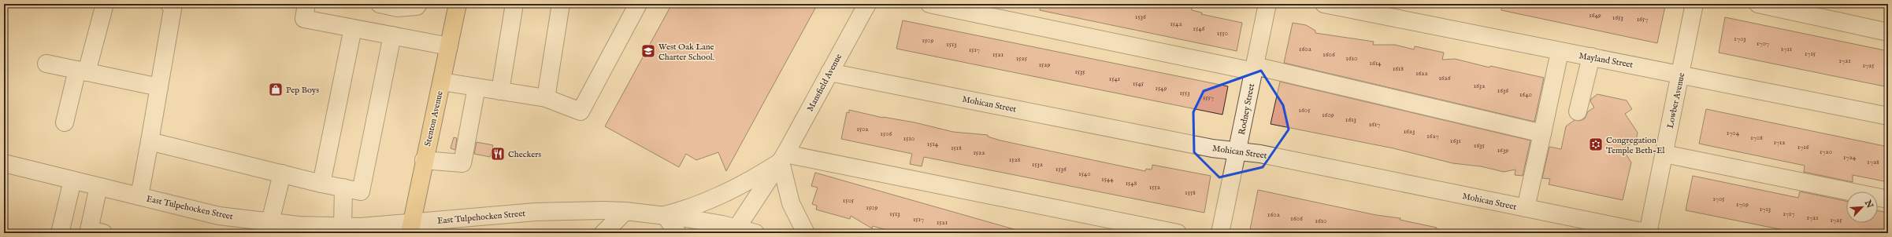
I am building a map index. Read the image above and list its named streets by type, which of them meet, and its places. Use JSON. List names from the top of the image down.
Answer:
{
  "streets": {
    "main road": ["Stenton Avenue"],
    "street": [
      "Mayland Street",
      "Mansfield Avenue",
      "Lowber Avenue",
      "Mohican Street",
      "Rodney Street",
      "East Tulpehocken Street"
    ]
  },
  "crossings": [
    ["Mayland Street", "Lowber Avenue"],
    ["Mansfield Avenue", "Mohican Street"],
    ["Mansfield Avenue", "East Tulpehocken Street"],
    ["Lowber Avenue", "Mohican Street"],
    ["Mohican Street", "Rodney Street"],
    ["Stenton Avenue", "East Tulpehocken Street"]
  ],
  "places": {
    "school or university": ["West Oak Lane Charter School."],
    "shop": ["Pep Boys"],
    "synagogue": ["Congregation Temple Beth-El"],
    "restaurant": ["Checkers"]
  },
  "house_numbers": [
    "1649",
    "1536",
    "1653",
    "1657",
    "1542",
    "1546",
    "1550",
    "1703",
    "1509",
    "1707",
    "1513",
    "1602",
    "1711",
    "1517",
    "1715",
    "1521",
    "1606",
    "1525",
    "1610",
    "1721",
    "1614",
    "1529",
    "1725",
    "1618",
    "1535",
    "1622",
    "1626",
    "1541",
    "1545",
    "1632",
    "1549",
    "1636",
    "1553",
    "1640",
    "1557",
    "1605",
    "1609",
    "1613",
    "1617",
    "1502",
    "1623",
    "1704",
    "1506",
    "1627",
    "1708",
    "1510",
    "1631",
    "1712",
    "1514",
    "1635",
    "1716",
    "1518",
    "1639",
    "1720",
    "1522",
    "1724",
    "1528",
    "1728",
    "1532",
    "1536",
    "1540",
    "1544",
    "1548",
    "1552",
    "1558",
    "1705",
    "1505",
    "1709",
    "1509",
    "1713",
    "1513",
    "1717",
    "1602",
    "1721",
    "1606",
    "1517",
    "1725",
    "1610",
    "1521"
  ],
  "north": "top right"
}
